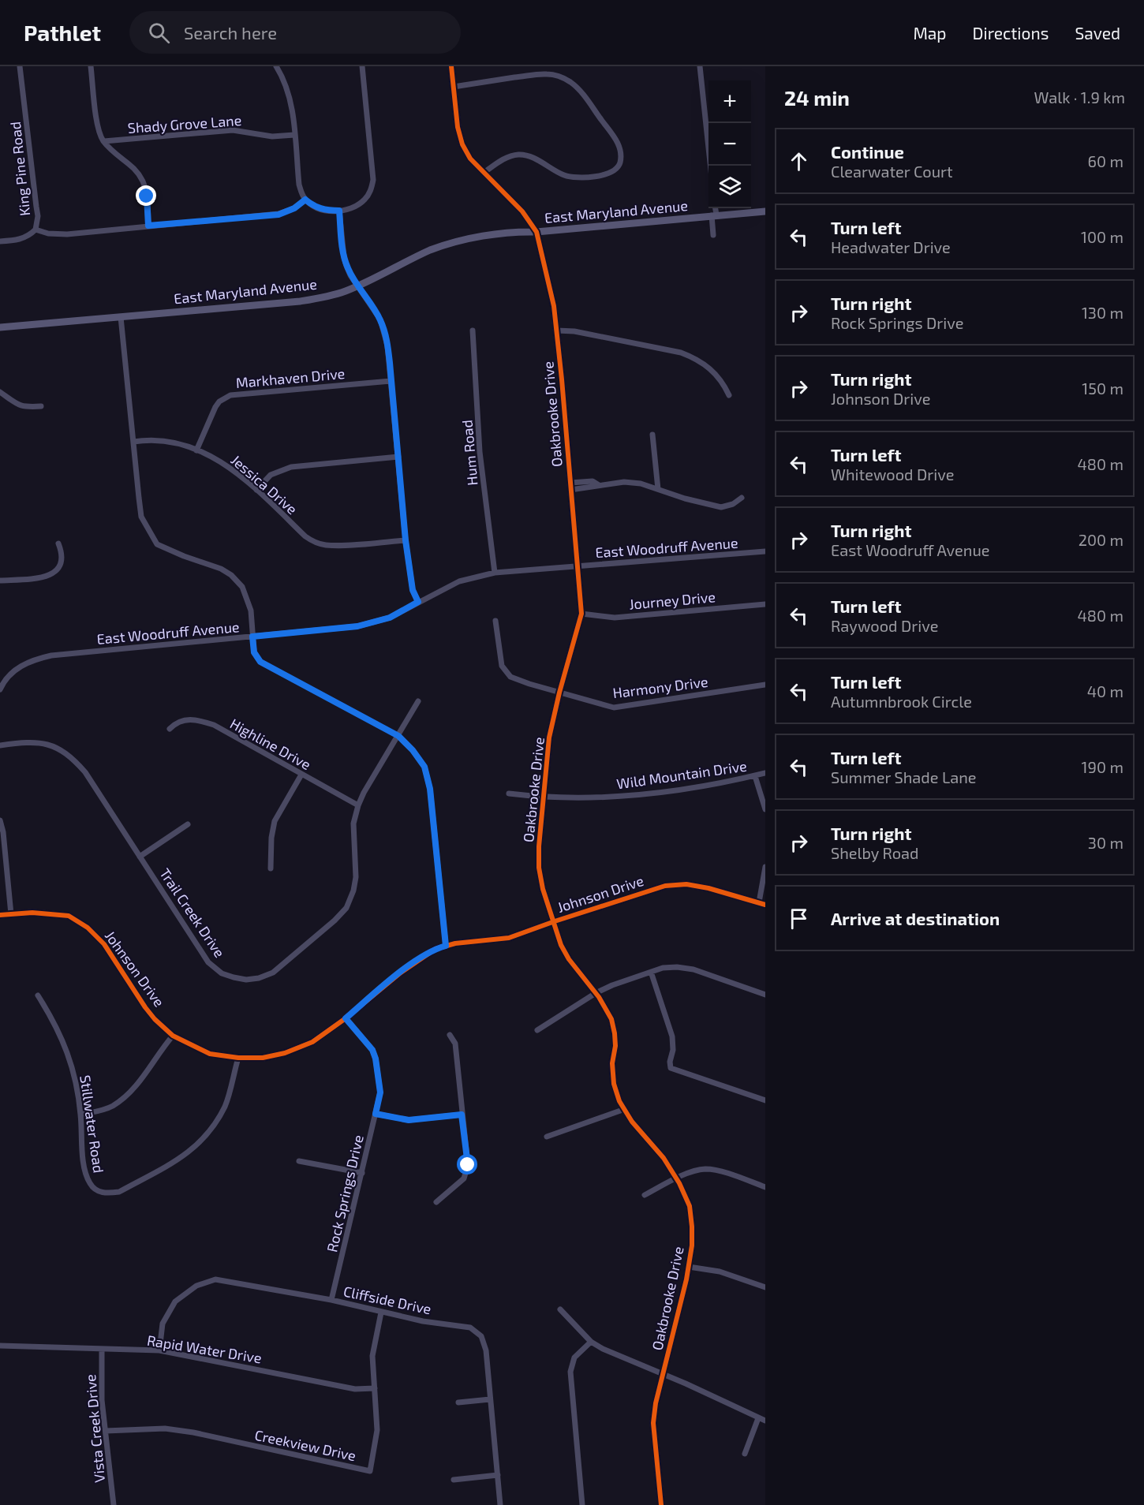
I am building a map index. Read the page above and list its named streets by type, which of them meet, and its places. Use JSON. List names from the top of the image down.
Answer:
{
  "streets": {
    "street": [
      "Shady Grove Lane",
      "King Pine Road",
      "East Maryland Avenue",
      "Markhaven Drive",
      "Oakbrooke Drive",
      "Hum Road",
      "Jessica Drive",
      "East Woodruff Avenue",
      "Journey Drive",
      "Harmony Drive",
      "Highline Drive",
      "Wild Mountain Drive",
      "Johnson Drive",
      "Trail Creek Drive",
      "Stillwater Road",
      "Rock Springs Drive",
      "Cliffside Drive",
      "Rapid Water Drive",
      "Vista Creek Drive",
      "Creekview Drive"
    ]
  },
  "crossings": [
    ["East Maryland Avenue", "Oakbrooke Drive"],
    ["Markhaven Drive", "Jessica Drive"],
    ["Oakbrooke Drive", "East Woodruff Avenue"],
    ["Oakbrooke Drive", "Journey Drive"],
    ["Oakbrooke Drive", "Harmony Drive"],
    ["Oakbrooke Drive", "Wild Mountain Drive"],
    ["Oakbrooke Drive", "Johnson Drive"],
    ["Hum Road", "East Woodruff Avenue"],
    ["Highline Drive", "Trail Creek Drive"],
    ["Johnson Drive", "Stillwater Road"],
    ["Johnson Drive", "Rock Springs Drive"],
    ["Rock Springs Drive", "Cliffside Drive"],
    ["Cliffside Drive", "Rapid Water Drive"],
    ["Cliffside Drive", "Creekview Drive"],
    ["Rapid Water Drive", "Vista Creek Drive"],
    ["Rapid Water Drive", "Creekview Drive"],
    ["Vista Creek Drive", "Creekview Drive"]
  ],
  "page": {
    "header": "Pathlet",
    "search": "Search here",
    "nav": ["Map", "Directions", "Saved"],
    "heading": ["24 min", "Walk · 1.9 km"],
    "map_buttons": ["+", "−"],
    "list": [
      ["Continue", "Clearwater Court", "60 m"],
      ["Turn left", "Headwater Drive", "100 m"],
      ["Turn right", "Rock Springs Drive", "130 m"],
      ["Turn right", "Johnson Drive", "150 m"],
      ["Turn left", "Whitewood Drive", "480 m"],
      ["Turn right", "East Woodruff Avenue", "200 m"],
      ["Turn left", "Raywood Drive", "480 m"],
      ["Turn left", "Autumnbrook Circle", "40 m"],
      ["Turn left", "Summer Shade Lane", "190 m"],
      ["Turn right", "Shelby Road", "30 m"],
      "Arrive at destination"
    ]
  }
}
